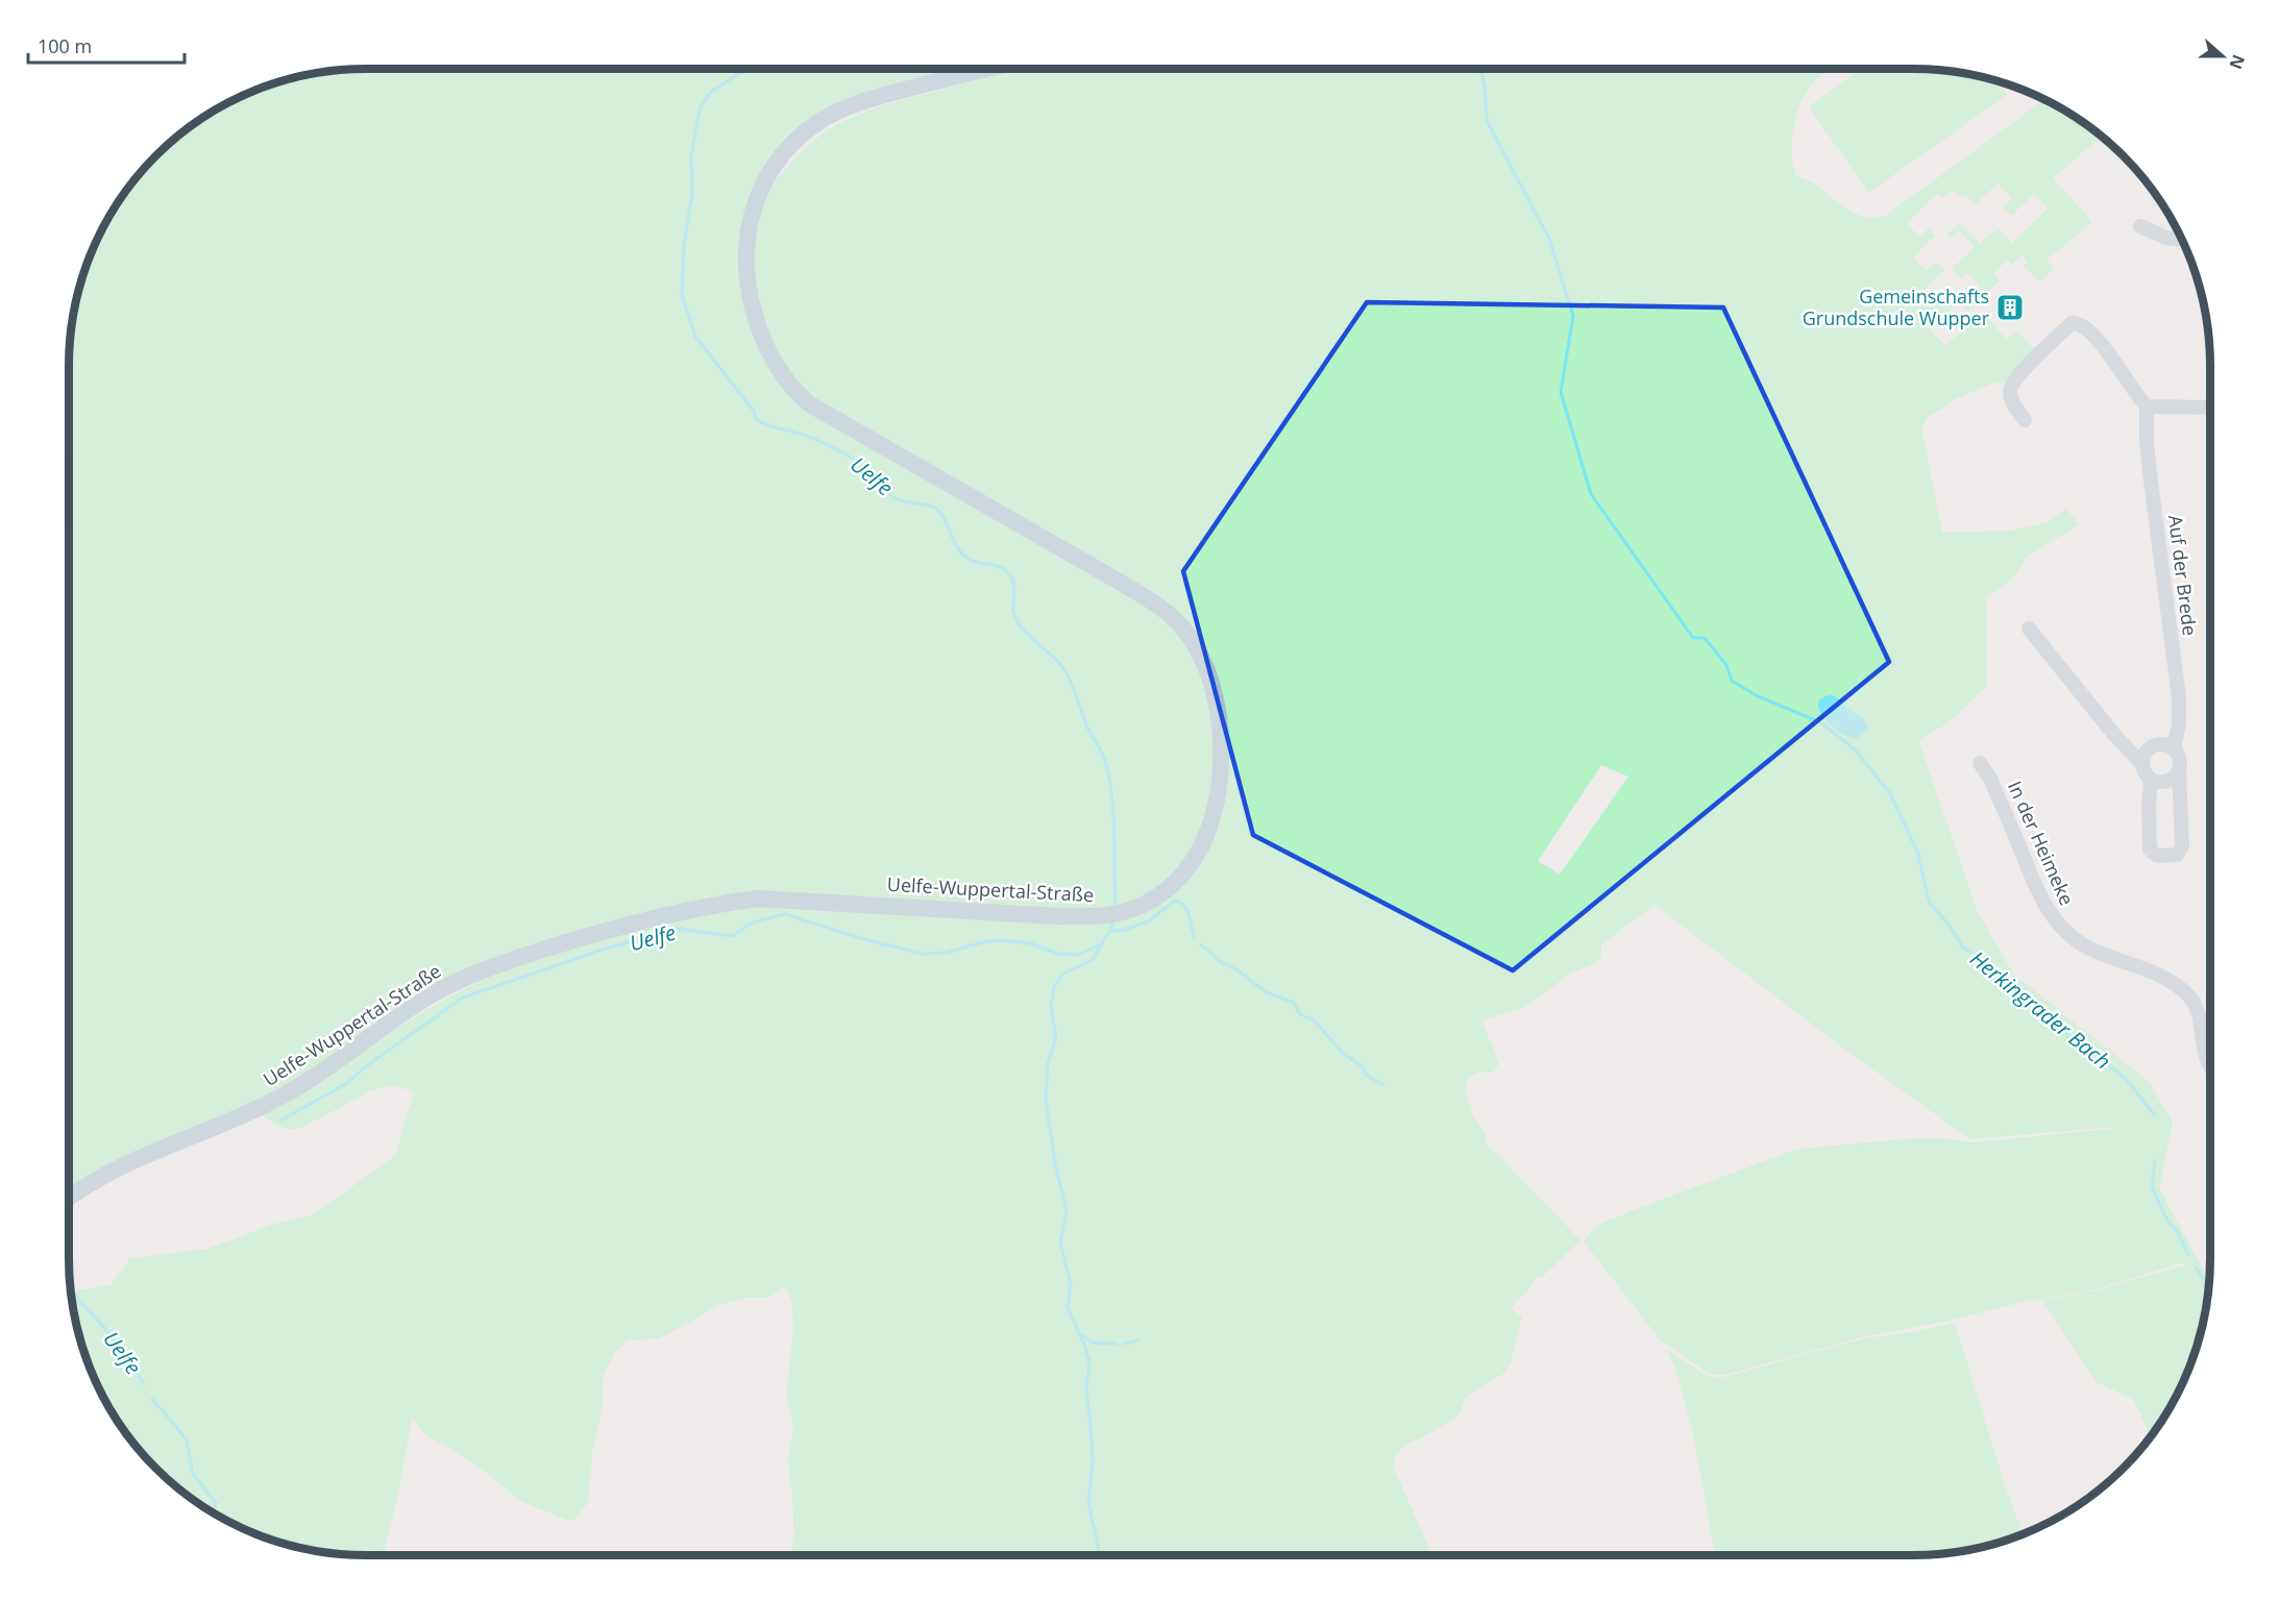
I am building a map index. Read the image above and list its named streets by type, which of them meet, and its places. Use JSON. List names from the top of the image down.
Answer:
{
  "streets": {
    "main road": ["Uelfe-Wuppertal-Straße"],
    "street": ["Auf der Brede", "In der Heimeke"]
  },
  "water": ["Uelfe", "Herkingrader Bach"],
  "places": {
    "building": ["Gemeinschafts Grundschule Wupper"]
  },
  "scale_bar": "100 m",
  "north": "right"
}
